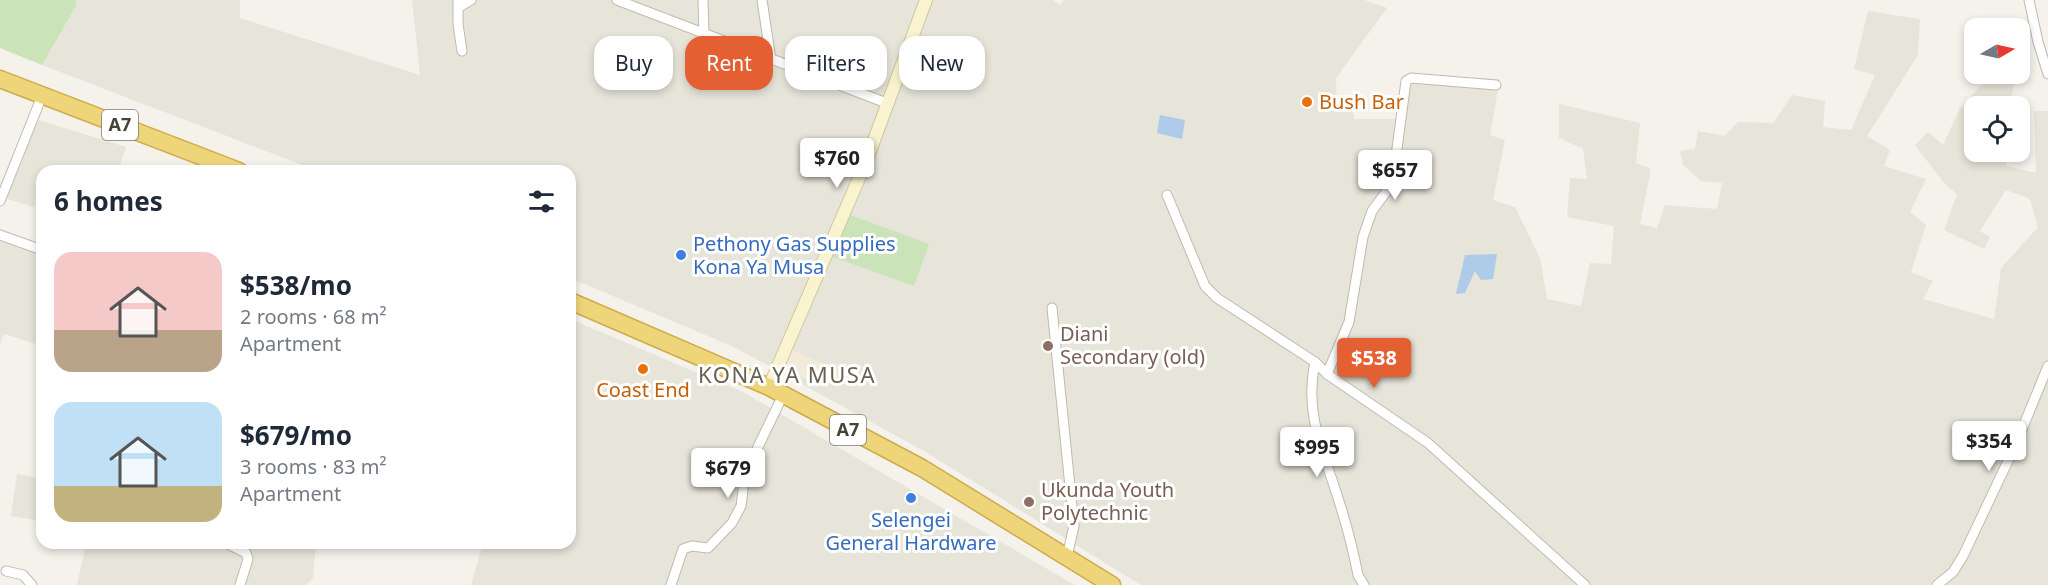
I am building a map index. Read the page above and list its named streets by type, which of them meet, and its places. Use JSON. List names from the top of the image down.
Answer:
{
  "streets": {
    "highway": ["A7"]
  },
  "districts": ["KONA YA MUSA"],
  "places": [
    "Bush Bar",
    "Pethony Gas Supplies Kona Ya Musa",
    "Diani Secondary (old)",
    "Coast End",
    "Selengei General Hardware",
    "Ukunda Youth Polytechnic"
  ],
  "north": "right",
  "page": {
    "chip": [
      "Buy",
      "Rent",
      "Filters",
      "New"
    ],
    "price": [
      "$760",
      "$657",
      "$538",
      "$354",
      "$995",
      "$679"
    ],
    "heading": "6 homes",
    "list": [
      {
        "name": "$538/mo",
        "note": "2 rooms · 68 m² · Apartment"
      },
      {
        "name": "$679/mo",
        "note": "3 rooms · 83 m² · Apartment"
      }
    ]
  }
}
